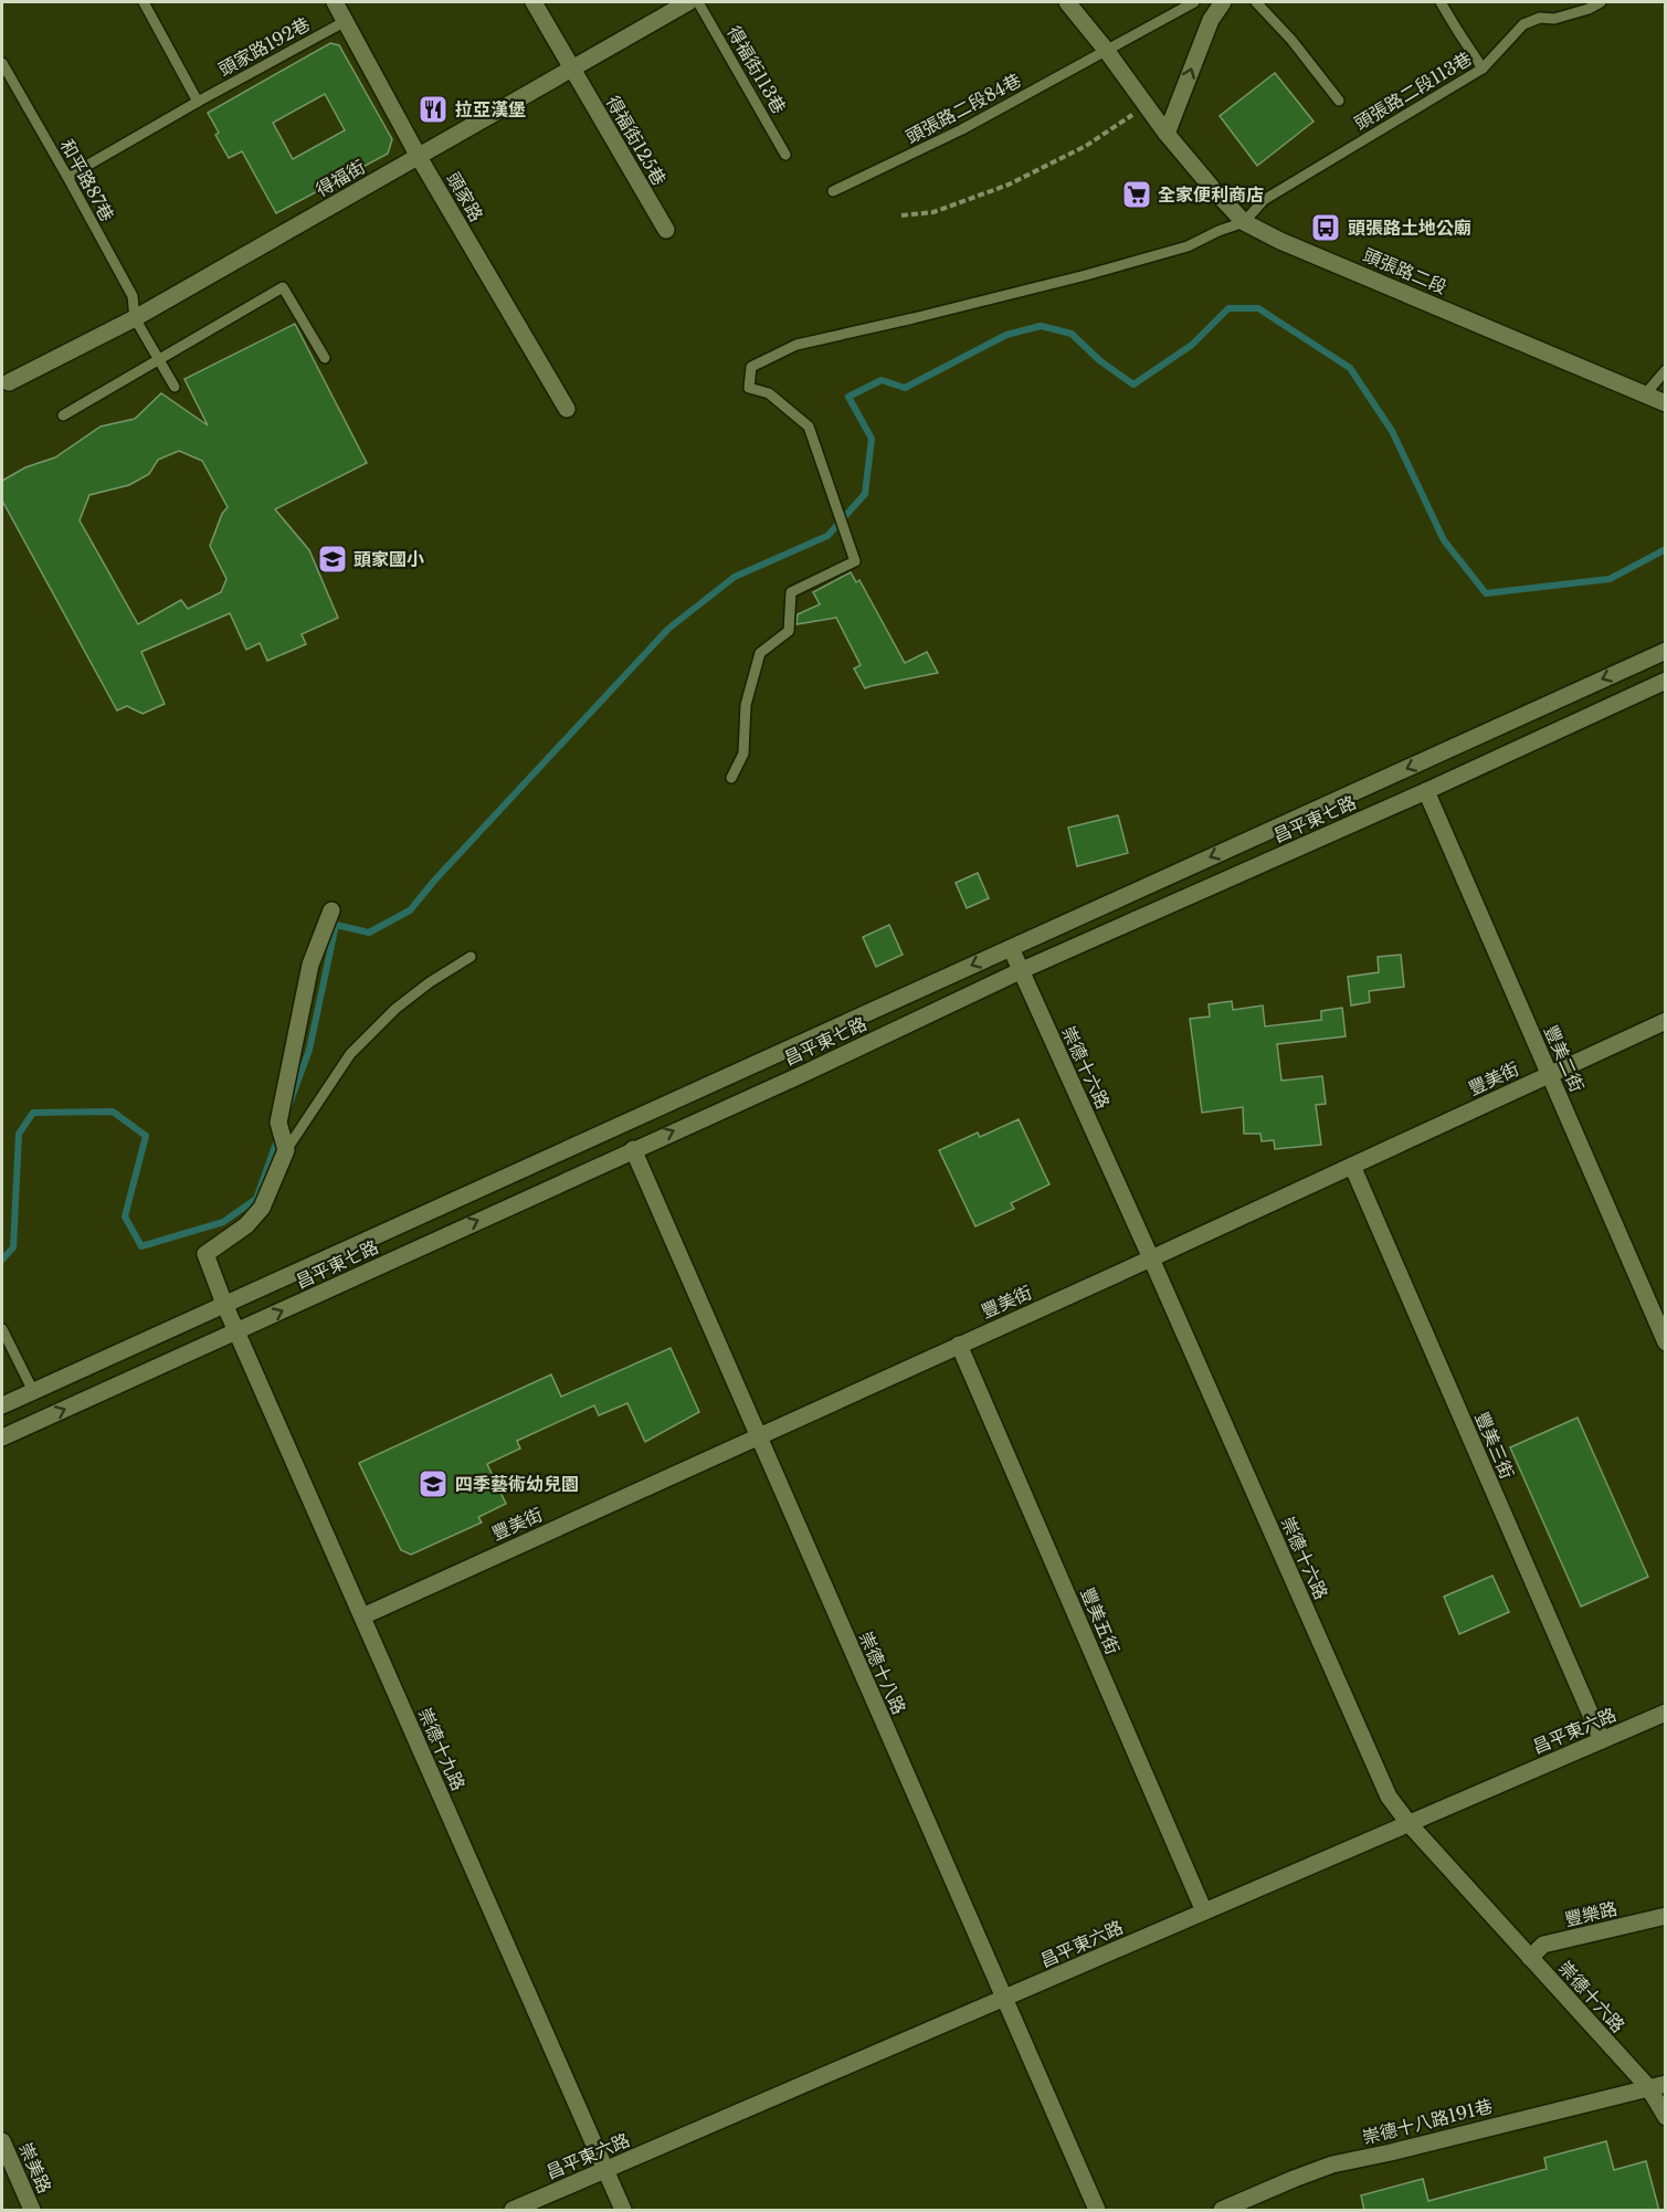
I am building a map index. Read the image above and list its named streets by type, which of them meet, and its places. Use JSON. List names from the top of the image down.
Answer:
{
  "streets": {
    "street": [
      "得福街125巷",
      "得福街",
      "頭家路",
      "頭張路二段",
      "昌平東七路",
      "豐美二街",
      "崇德十六路",
      "豐美街",
      "豐美三街",
      "豐美五街",
      "崇德十八路",
      "昌平東六路",
      "崇德十九路",
      "豐樂路",
      "崇德十八路191巷",
      "崇美路"
    ],
    "lane": [
      "頭家路192巷",
      "得福街113巷",
      "頭張路二段113巷",
      "頭張路二段84巷",
      "和平路87巷"
    ]
  },
  "crossings": [
    ["頭家路192巷", "和平路87巷"],
    ["頭家路192巷", "頭家路"],
    ["頭張路二段113巷", "頭張路二段"],
    ["頭張路二段84巷", "頭張路二段"],
    ["得福街125巷", "得福街"],
    ["得福街", "和平路87巷"],
    ["得福街", "頭家路"],
    ["昌平東七路", "豐美二街"],
    ["昌平東七路", "崇德十六路"],
    ["昌平東七路", "崇德十八路"],
    ["昌平東七路", "崇德十九路"],
    ["豐美二街", "豐美街"],
    ["崇德十六路", "豐美街"],
    ["崇德十六路", "昌平東六路"],
    ["崇德十六路", "豐樂路"],
    ["崇德十六路", "崇德十八路191巷"],
    ["豐美街", "豐美三街"],
    ["豐美街", "豐美五街"],
    ["豐美街", "崇德十八路"],
    ["豐美街", "崇德十九路"],
    ["豐美三街", "昌平東六路"],
    ["豐美五街", "昌平東六路"],
    ["崇德十八路", "昌平東六路"],
    ["昌平東六路", "崇德十九路"]
  ],
  "places": {
    "restaurant": ["拉亞漢堡"],
    "supermarket": ["全家便利商店"],
    "bus stop": ["頭張路土地公廟"],
    "school or university": ["頭家國小", "四季藝術幼兒園"]
  }
}
